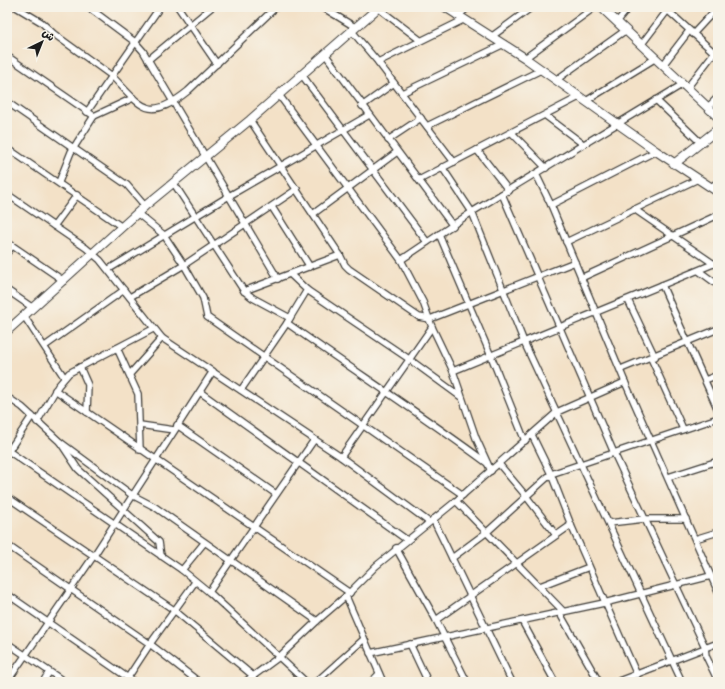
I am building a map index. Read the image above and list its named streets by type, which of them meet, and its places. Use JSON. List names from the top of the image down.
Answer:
{
  "north": "top right"
}
